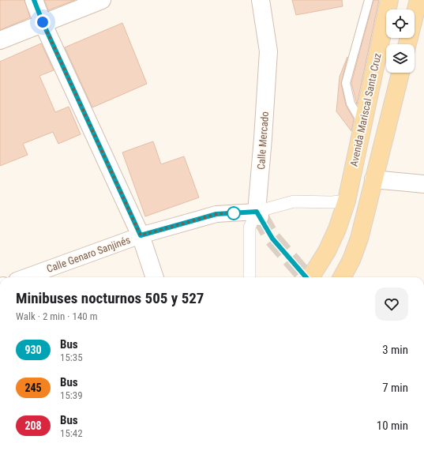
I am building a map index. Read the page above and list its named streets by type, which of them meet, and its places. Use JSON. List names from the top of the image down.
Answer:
{
  "streets": {
    "main road": ["Avenida Mariscal Santa Cruz"],
    "street": ["Calle Mercado", "Calle Genaro Sanjinés"]
  },
  "crossings": [
    ["Avenida Mariscal Santa Cruz", "Calle Genaro Sanjinés"],
    ["Calle Mercado", "Calle Genaro Sanjinés"]
  ],
  "lines": ["bus line 930"],
  "page": {
    "heading": ["Minibuses nocturnos 505 y 527", "Walk · 2 min · 140 m"],
    "list": [
      {
        "mark": "930",
        "name": "Bus",
        "note": "15:35",
        "value": "3 min"
      },
      {
        "mark": "245",
        "name": "Bus",
        "note": "15:39",
        "value": "7 min"
      },
      {
        "mark": "208",
        "name": "Bus",
        "note": "15:42",
        "value": "10 min"
      }
    ]
  }
}
